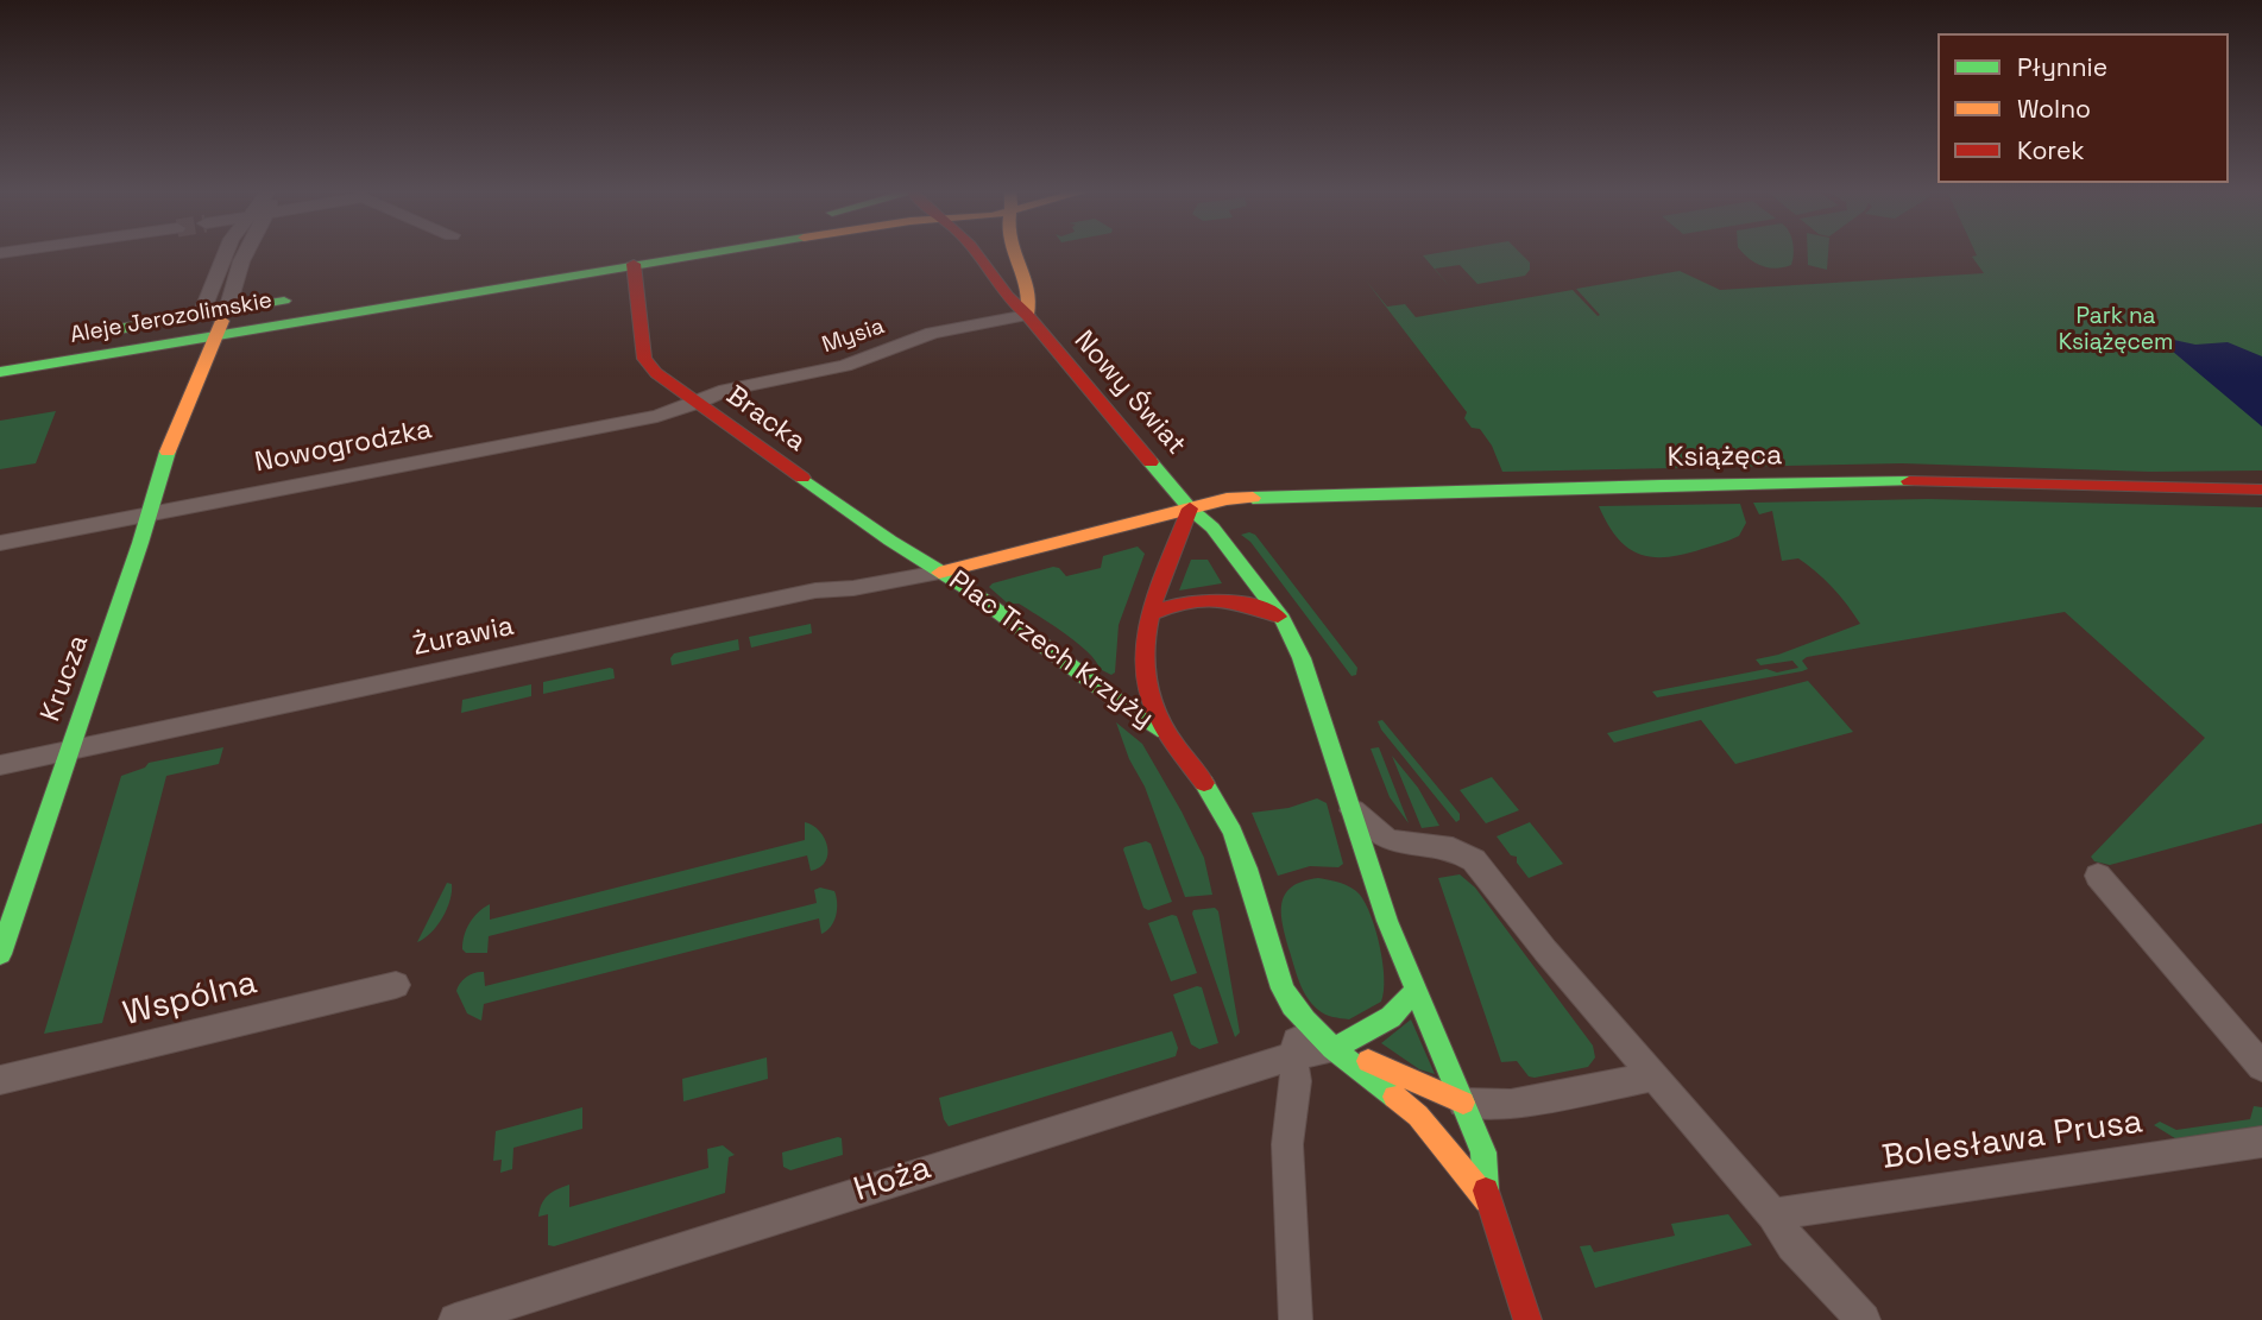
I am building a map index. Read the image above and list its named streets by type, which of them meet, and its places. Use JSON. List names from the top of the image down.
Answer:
{
  "streets": {
    "street": [
      "Aleje Jerozolimskie",
      "Mysia",
      "Nowy Świat",
      "Bracka",
      "Nowogrodzka",
      "Książęca",
      "Żurawia",
      "Plac Trzech Krzyży",
      "Krucza",
      "Wspólna",
      "Bolesława Prusa",
      "Hoża"
    ]
  },
  "crossings": [
    ["Aleje Jerozolimskie", "Bracka"],
    ["Aleje Jerozolimskie", "Krucza"],
    ["Mysia", "Nowy Świat"],
    ["Mysia", "Bracka"],
    ["Mysia", "Nowogrodzka"],
    ["Nowy Świat", "Książęca"],
    ["Nowy Świat", "Plac Trzech Krzyży"],
    ["Bracka", "Nowogrodzka"],
    ["Bracka", "Żurawia"],
    ["Bracka", "Plac Trzech Krzyży"],
    ["Nowogrodzka", "Krucza"],
    ["Książęca", "Plac Trzech Krzyży"],
    ["Żurawia", "Plac Trzech Krzyży"],
    ["Żurawia", "Krucza"],
    ["Plac Trzech Krzyży", "Hoża"]
  ],
  "parks": ["Park na Książęcem"],
  "legend": ["Płynnie", "Wolno", "Korek"]
}
